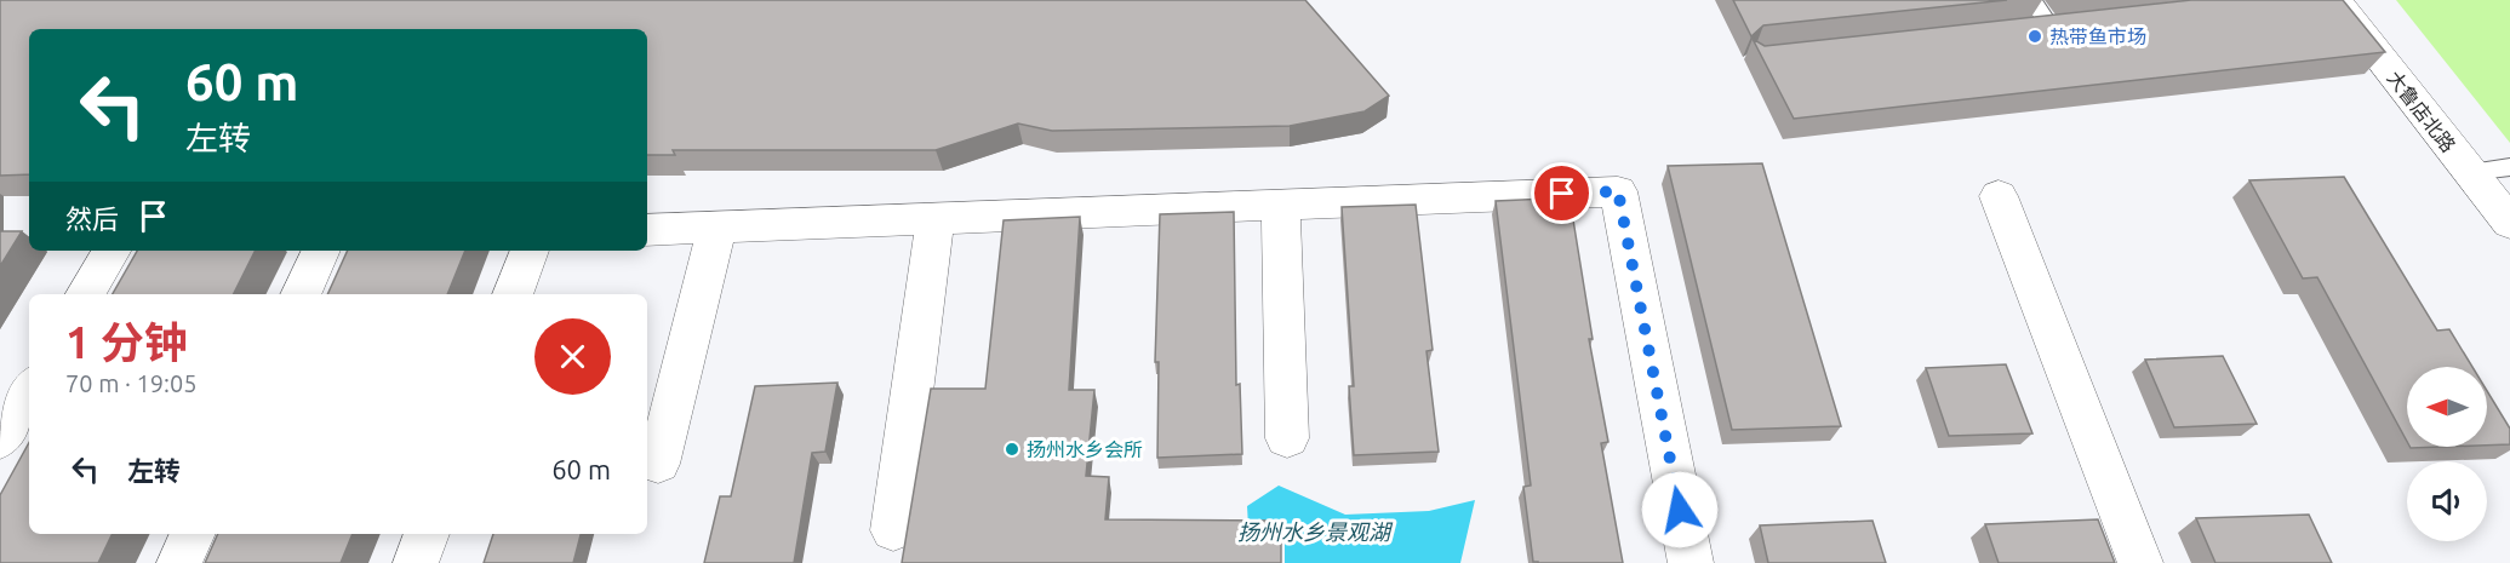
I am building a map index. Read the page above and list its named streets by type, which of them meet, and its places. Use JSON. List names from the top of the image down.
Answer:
{
  "streets": {
    "street": ["大鲁店北路"]
  },
  "water": ["扬州水乡景观湖"],
  "places": ["热带鱼市场", "扬州水乡会所"],
  "north": "left",
  "page": {
    "turn": ["60 m", "左转"],
    "then": "然后",
    "heading": ["1 分钟", "70 m · 19:05"],
    "list": [
      {
        "name": "左转",
        "value": "60 m"
      }
    ]
  }
}
